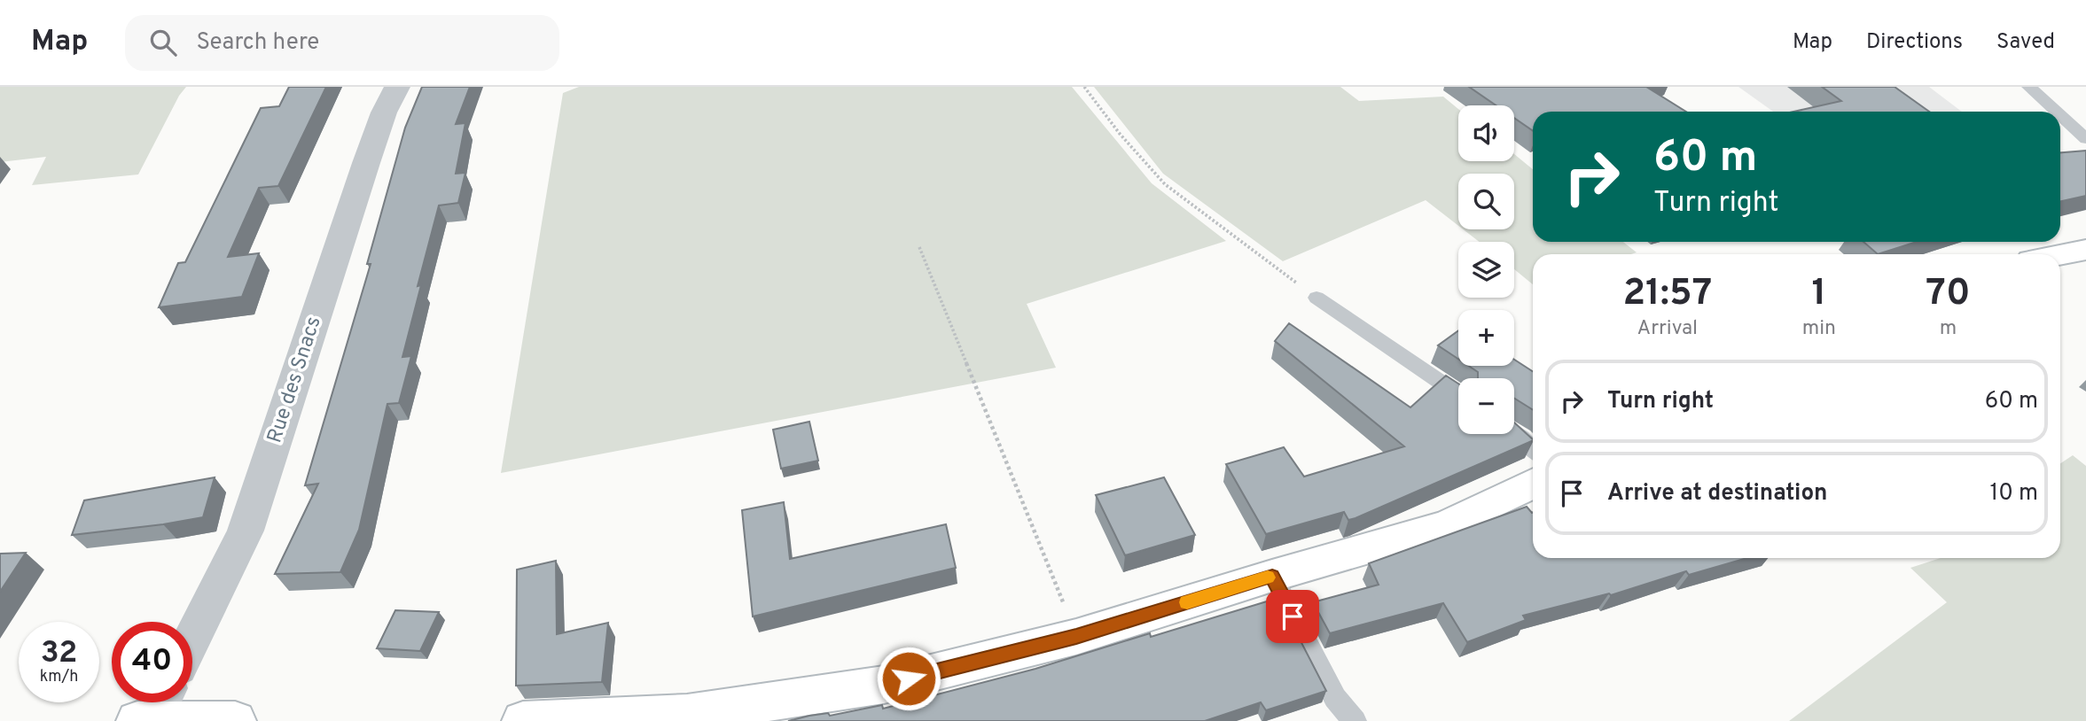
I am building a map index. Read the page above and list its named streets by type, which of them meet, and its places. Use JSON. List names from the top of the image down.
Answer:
{
  "streets": {
    "street": ["Rue des Snacs"]
  },
  "page": {
    "header": "Map",
    "search": "Search here",
    "nav": ["Map", "Directions", "Saved"],
    "map_buttons": ["+", "−"],
    "turn": ["60 m", "Turn right"],
    "eta": [
      "21:57",
      "Arrival",
      "1",
      "min",
      "70",
      "m"
    ],
    "list": [
      {
        "name": "Turn right",
        "value": "60 m"
      },
      {
        "name": "Arrive at destination",
        "value": "10 m"
      }
    ],
    "speed": "32 km/h",
    "limit": "40"
  }
}
